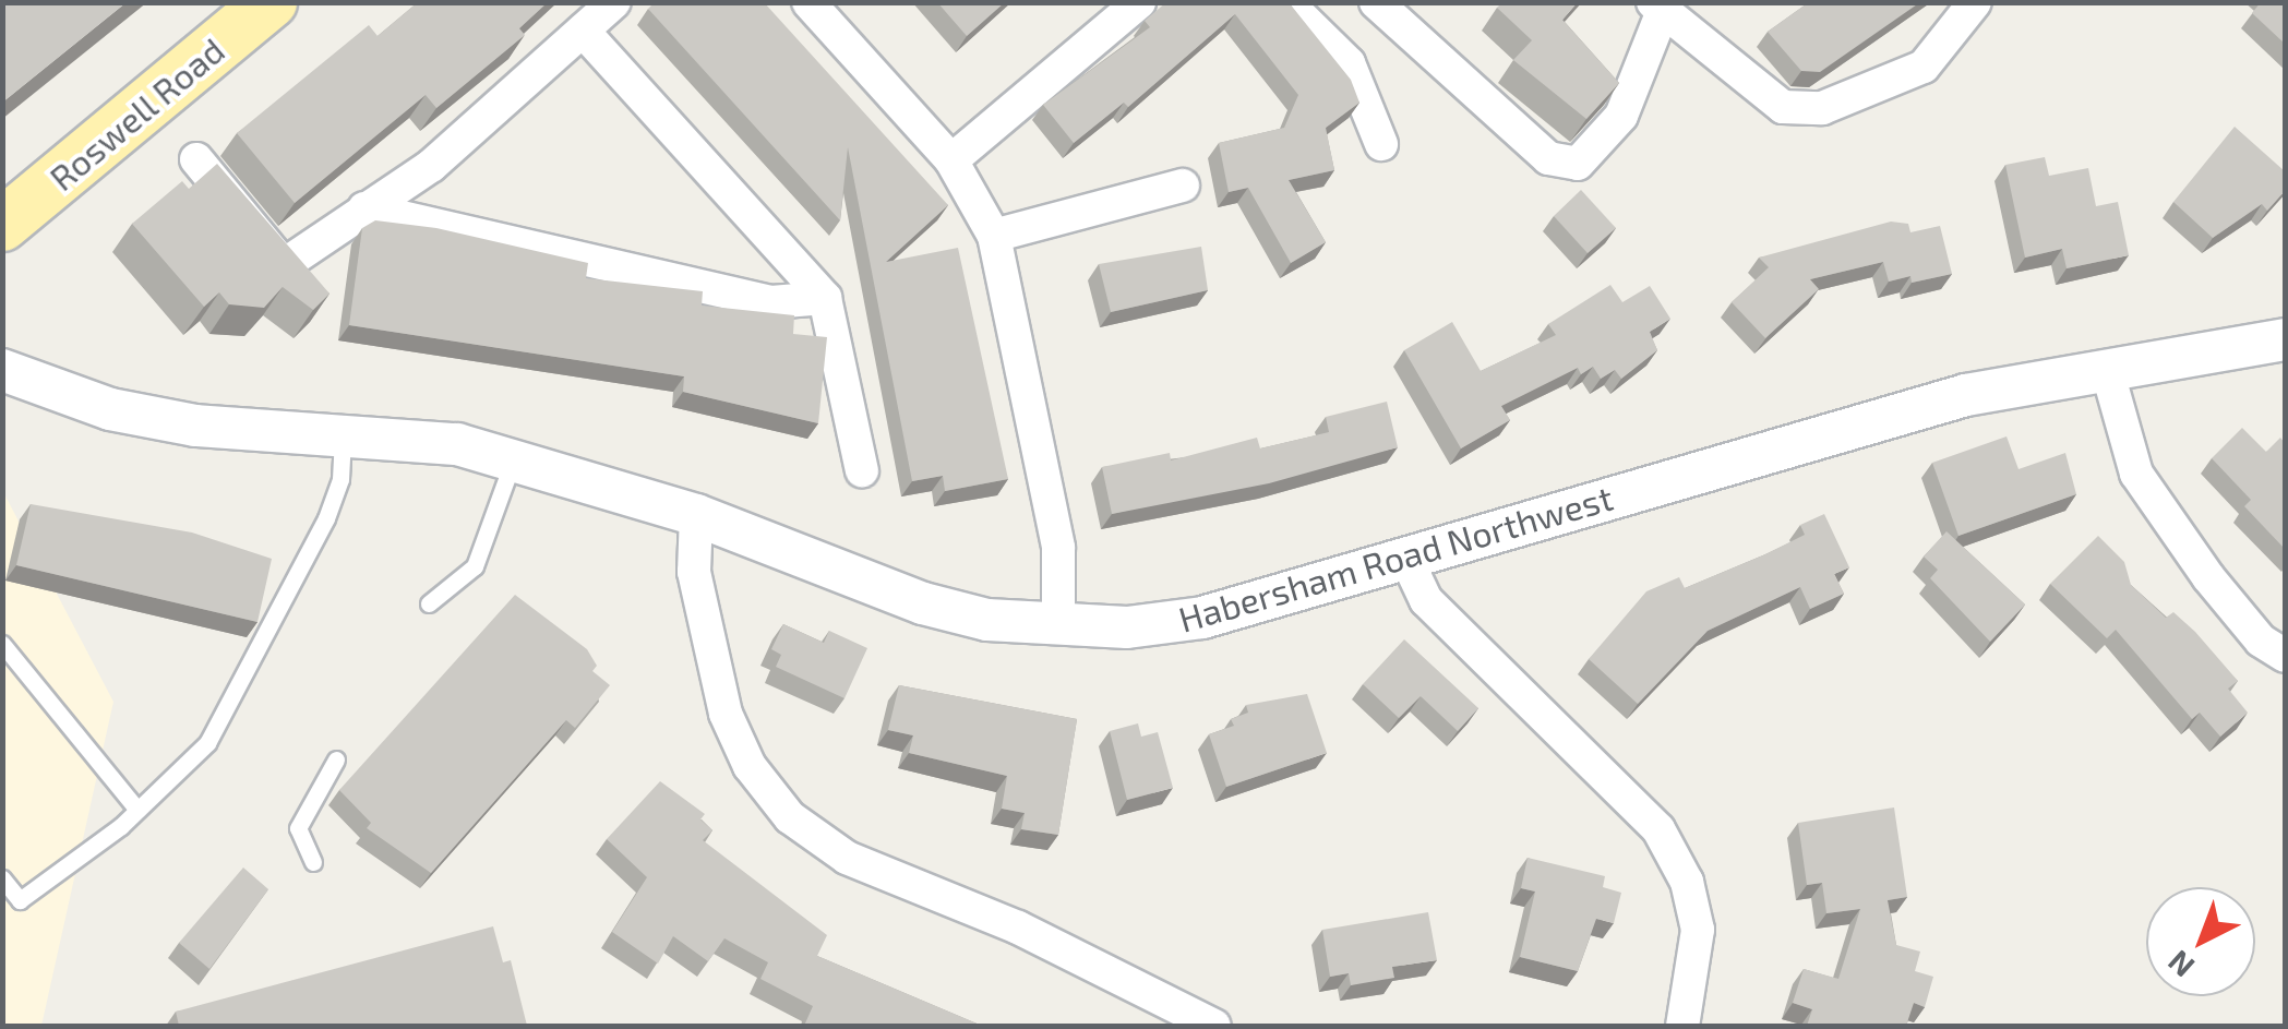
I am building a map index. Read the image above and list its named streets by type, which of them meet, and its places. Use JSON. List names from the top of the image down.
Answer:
{
  "streets": {
    "main road": ["Roswell Road"],
    "street": ["Habersham Road Northwest"]
  },
  "north": "bottom left"
}
